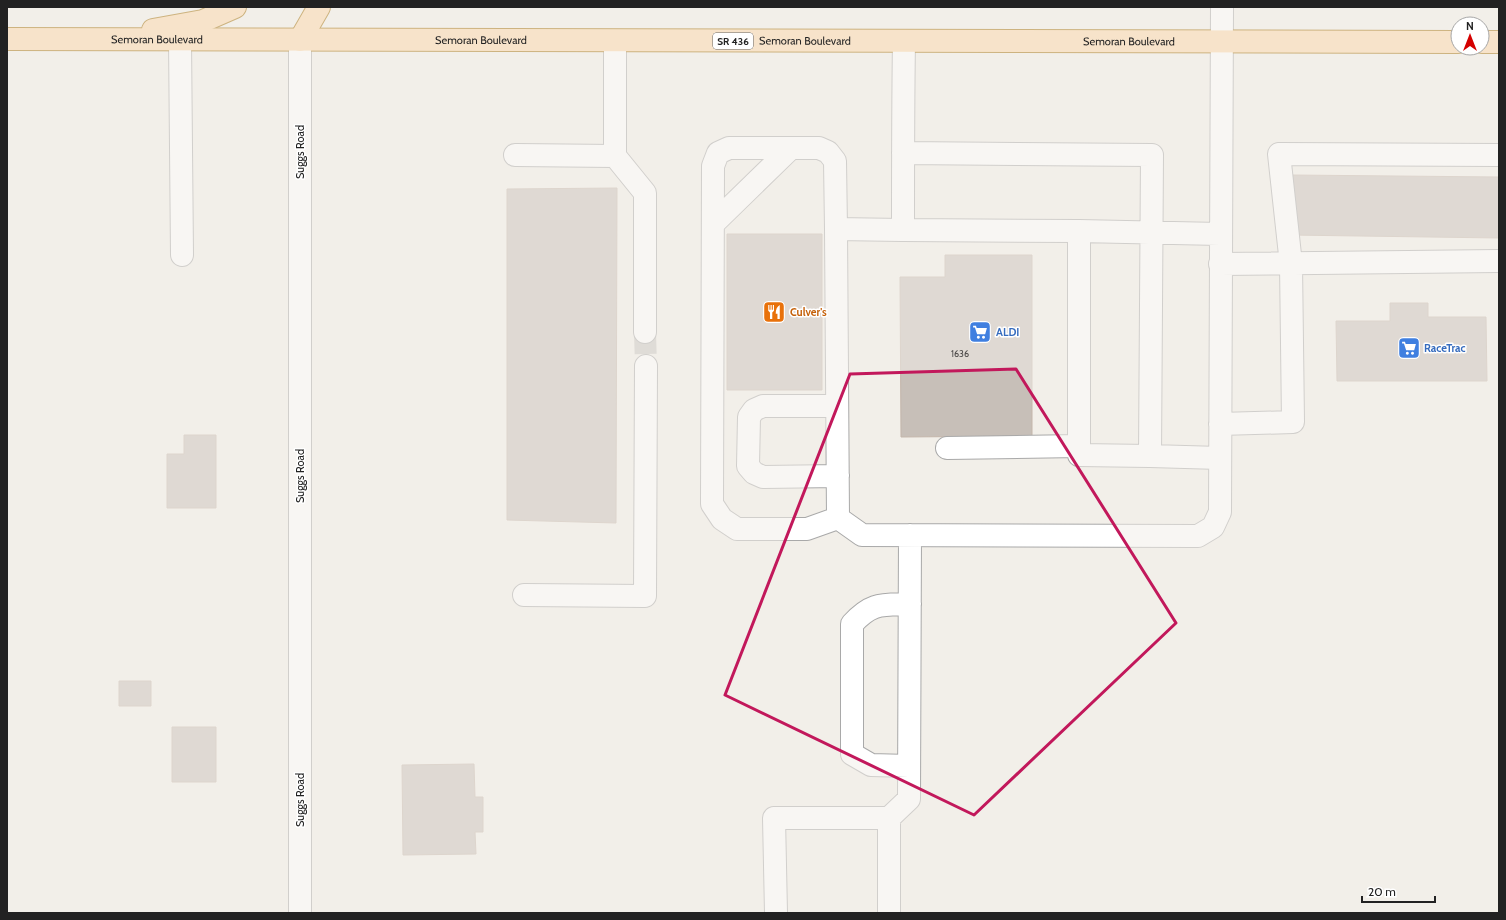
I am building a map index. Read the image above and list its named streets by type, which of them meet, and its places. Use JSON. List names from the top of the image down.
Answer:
{
  "streets": {
    "main road": ["Semoran Boulevard", "SR 436"],
    "street": ["Suggs Road"]
  },
  "crossings": [
    ["Semoran Boulevard", "Suggs Road"]
  ],
  "places": {
    "restaurant": ["Culver's"],
    "supermarket": ["ALDI", "RaceTrac"]
  },
  "house_numbers": ["1636"],
  "scale_bar": "20 m",
  "north": "top"
}
